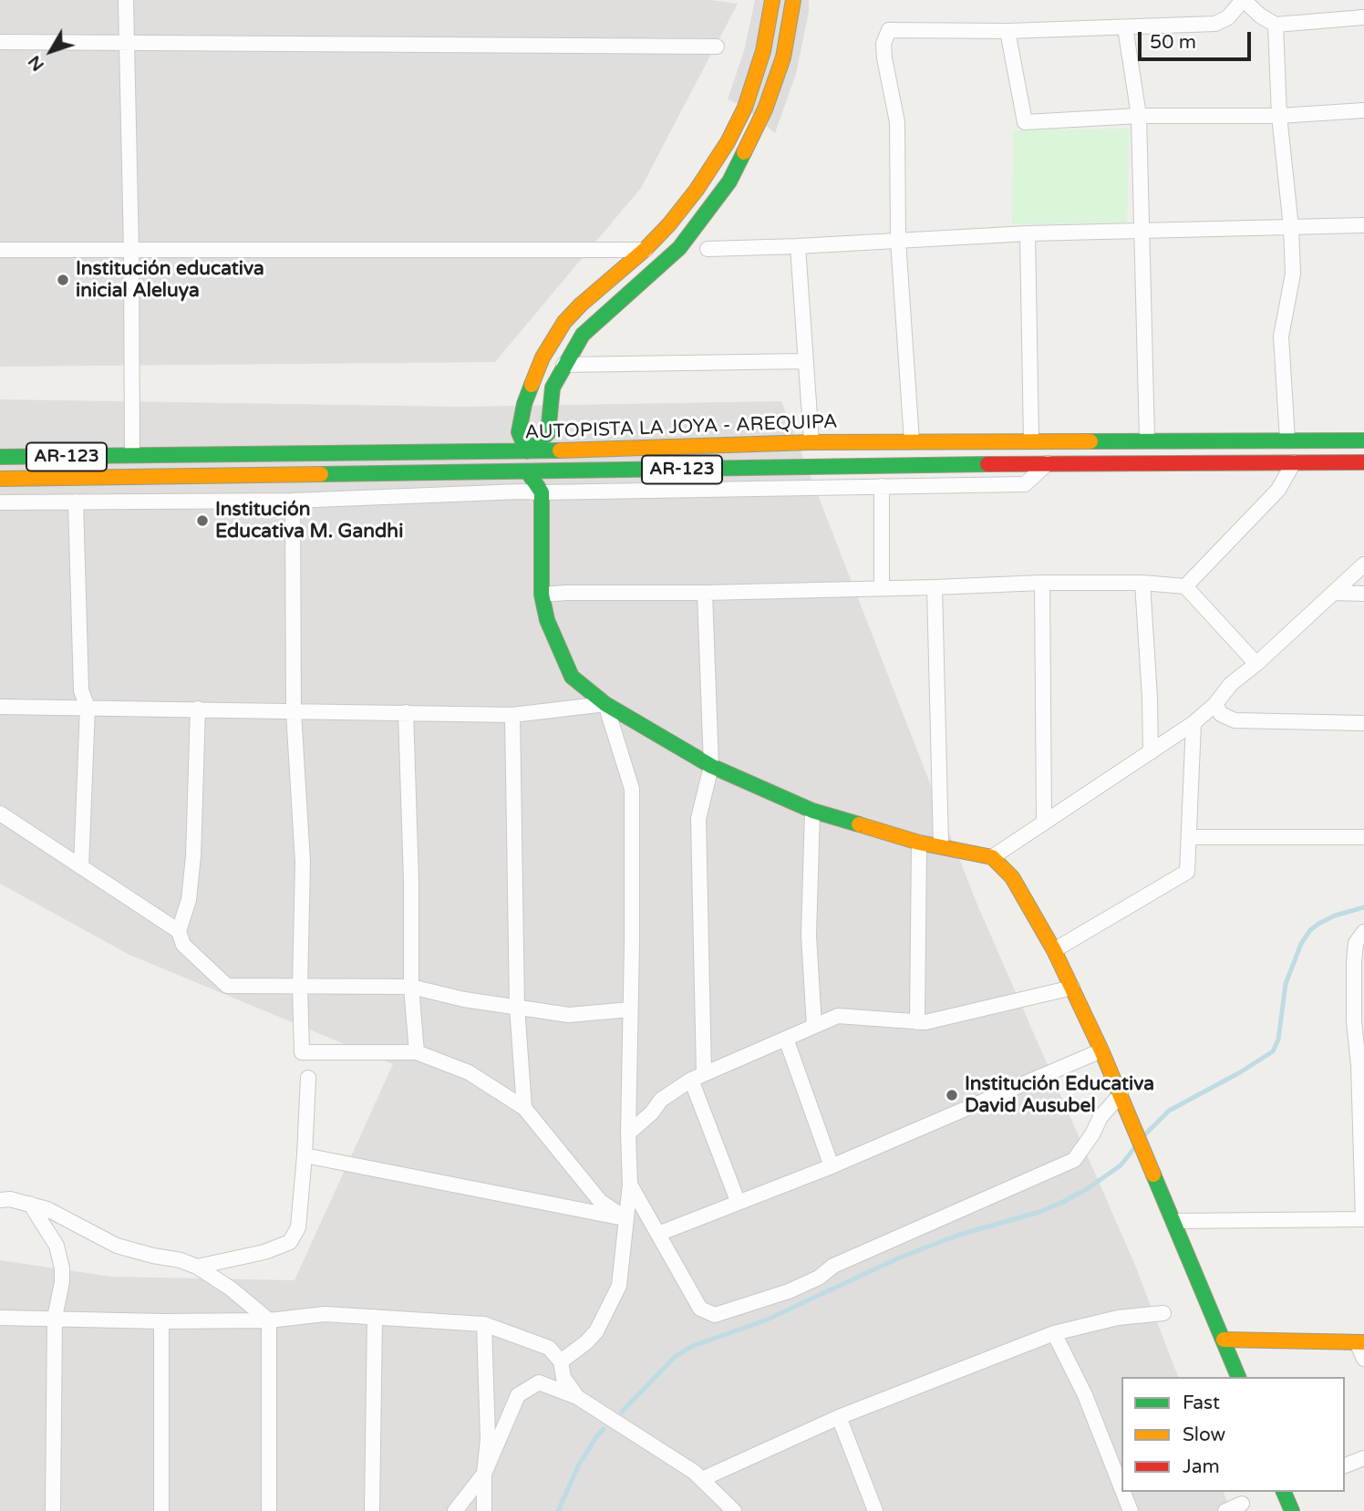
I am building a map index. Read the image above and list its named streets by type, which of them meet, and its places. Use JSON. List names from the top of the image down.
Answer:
{
  "streets": {
    "main road": ["AUTOPISTA LA JOYA - AREQUIPA", "AR-123"]
  },
  "places": ["Institución educativa inicial Aleluya", "Institución Educativa M. Gandhi", "Institución Educativa David Ausubel"],
  "legend": ["Fast", "Slow", "Jam"],
  "scale_bar": "50 m",
  "north": "bottom left"
}
